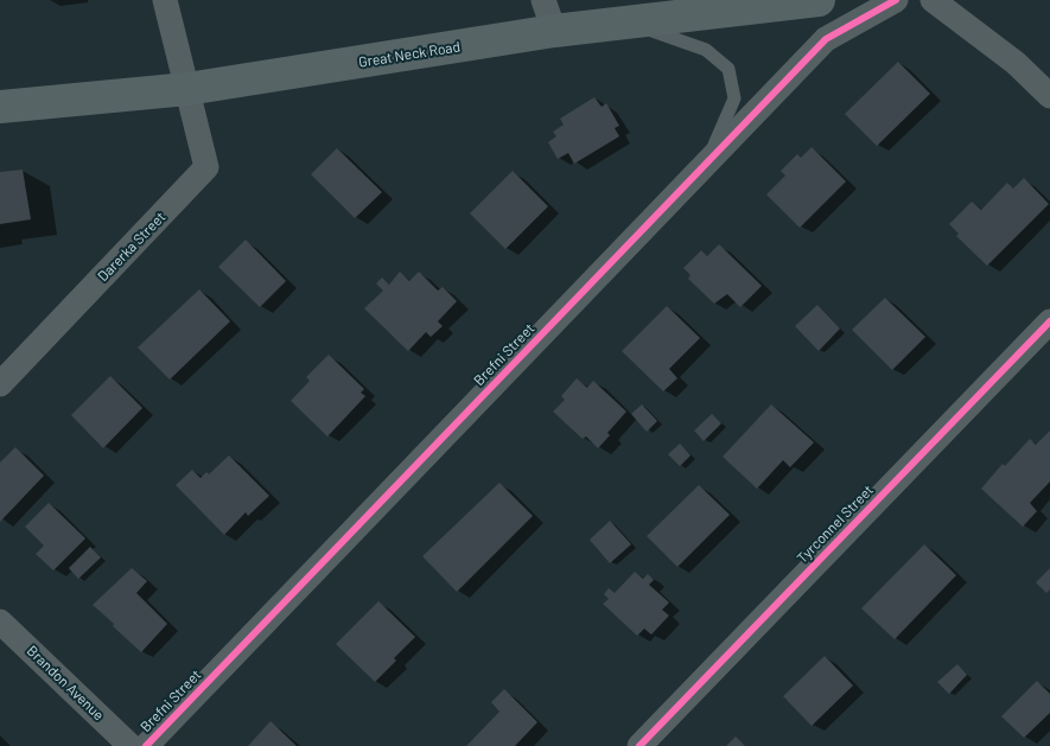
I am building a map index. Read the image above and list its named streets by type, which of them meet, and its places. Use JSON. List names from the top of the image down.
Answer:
{
  "streets": {
    "main road": ["Great Neck Road"],
    "street": [
      "Darerka Street",
      "Brefni Street",
      "Tyrconnel Street",
      "Brandon Avenue"
    ]
  },
  "crossings": [
    ["Great Neck Road", "Darerka Street"]
  ]
}
